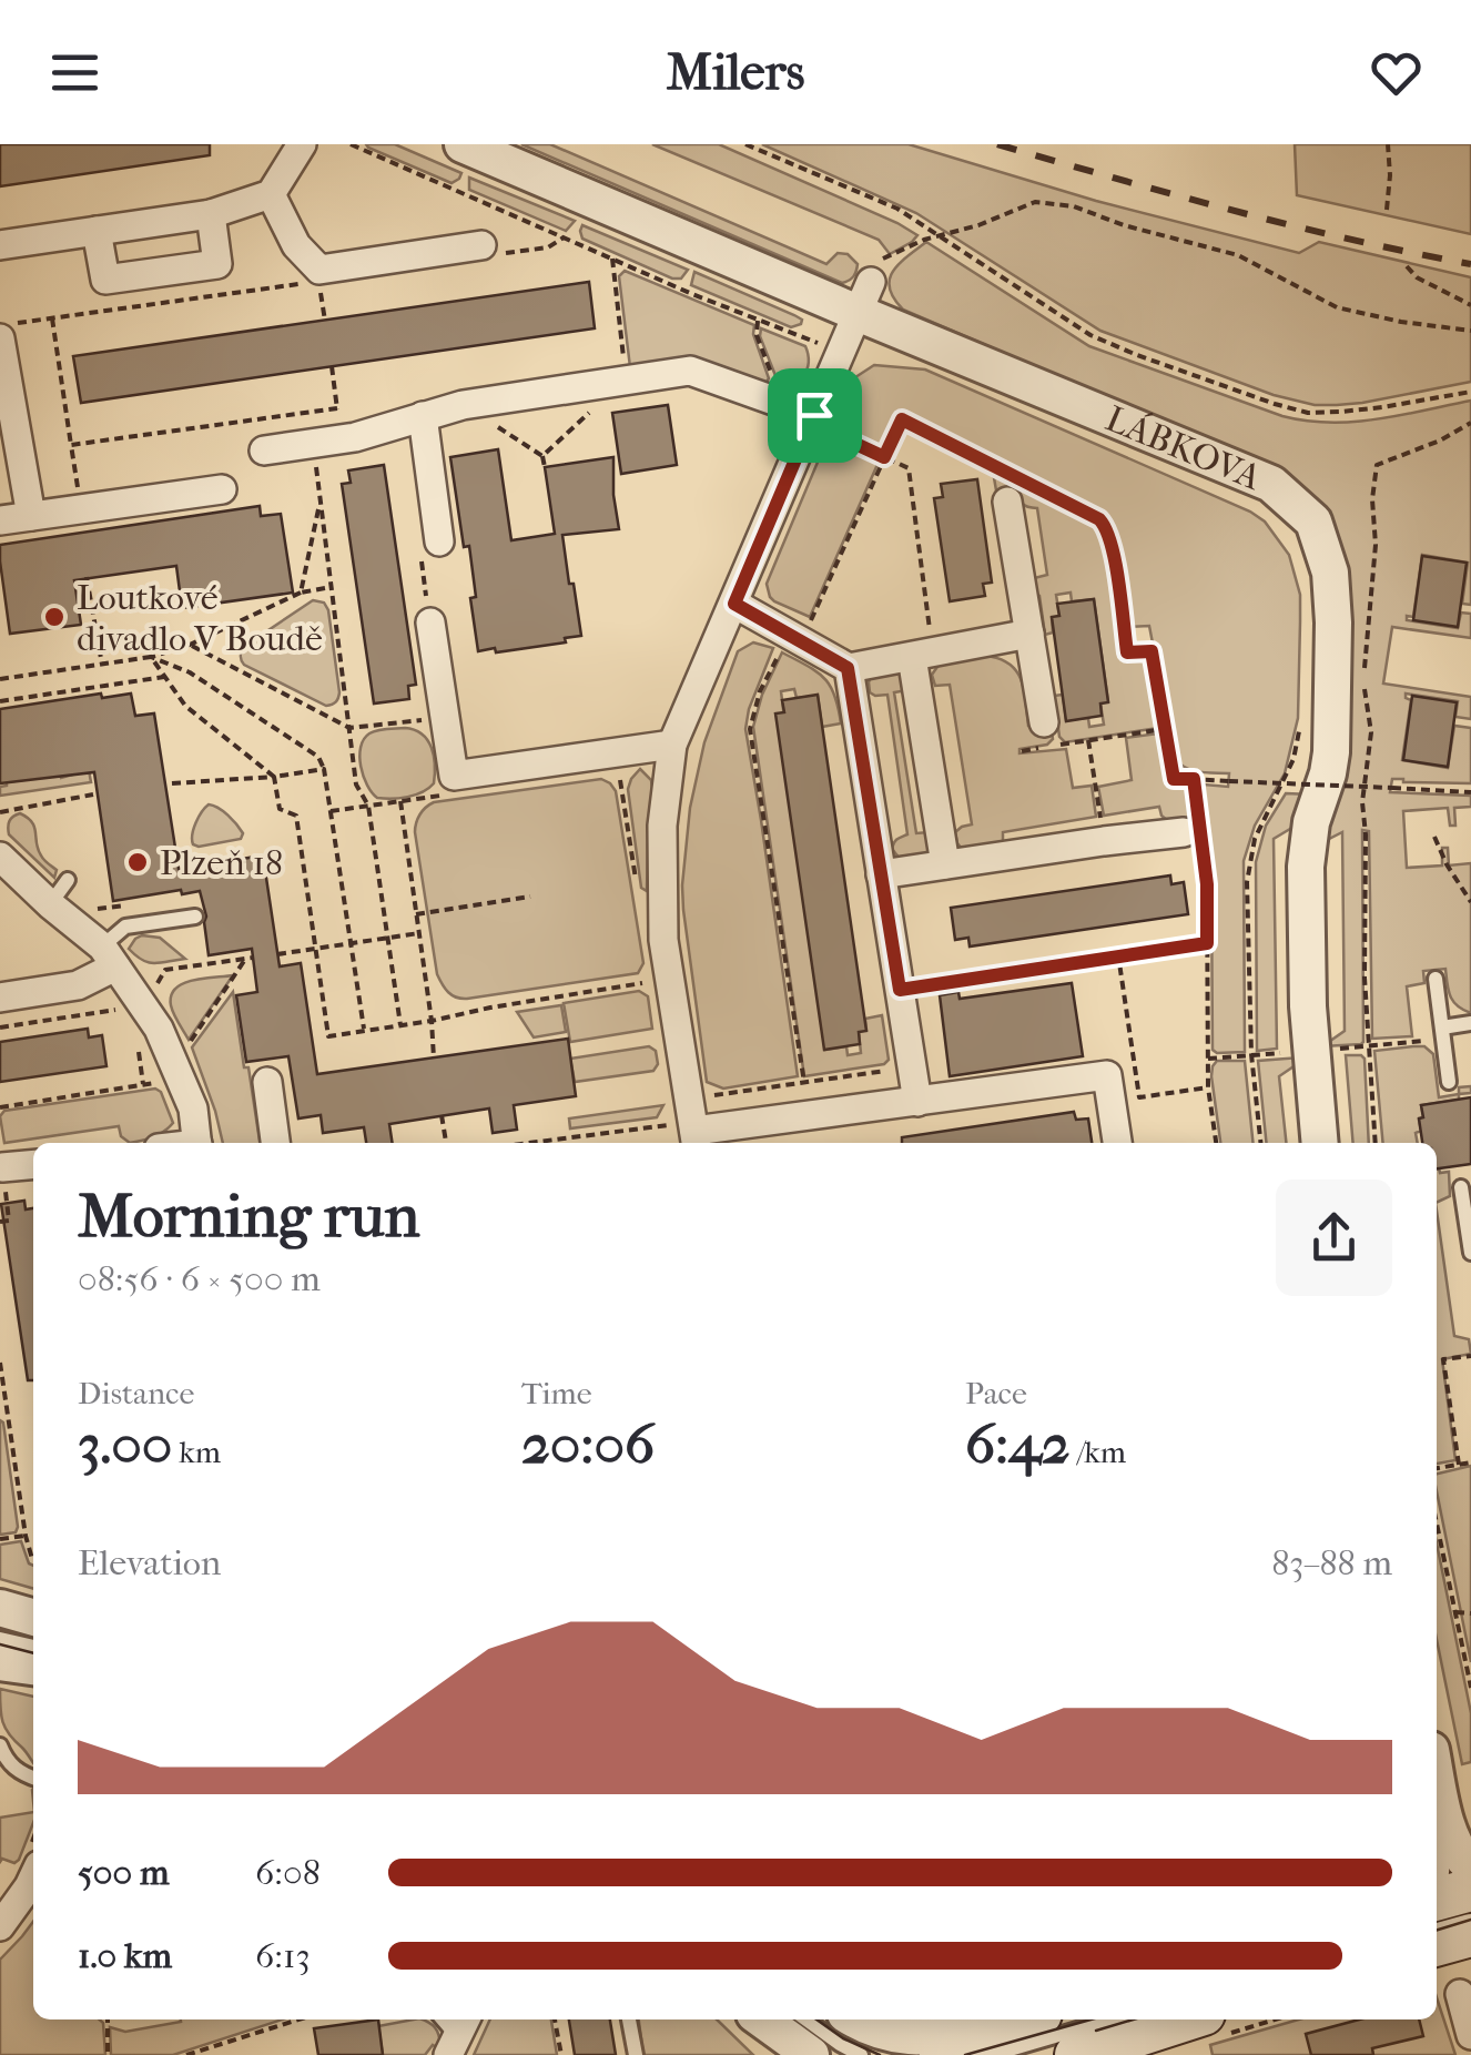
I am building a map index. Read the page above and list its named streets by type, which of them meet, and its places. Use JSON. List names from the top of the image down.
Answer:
{
  "streets": {
    "street": ["LÁBKOVA"]
  },
  "places": ["Loutkové divadlo V Boudě", "Plzeň 18"],
  "page": {
    "header": "Milers",
    "heading": ["Morning run", "08:56 · 6 × 500 m"],
    "stats": [
      ["Distance", "3.00 km"],
      ["Time", "20:06"],
      ["Pace", "6:42 /km"]
    ],
    "chart": ["Elevation", "83–88 m"],
    "list": [
      {
        "name": "500 m",
        "note": "6:08"
      },
      {
        "name": "1.0 km",
        "note": "6:13"
      }
    ]
  }
}
